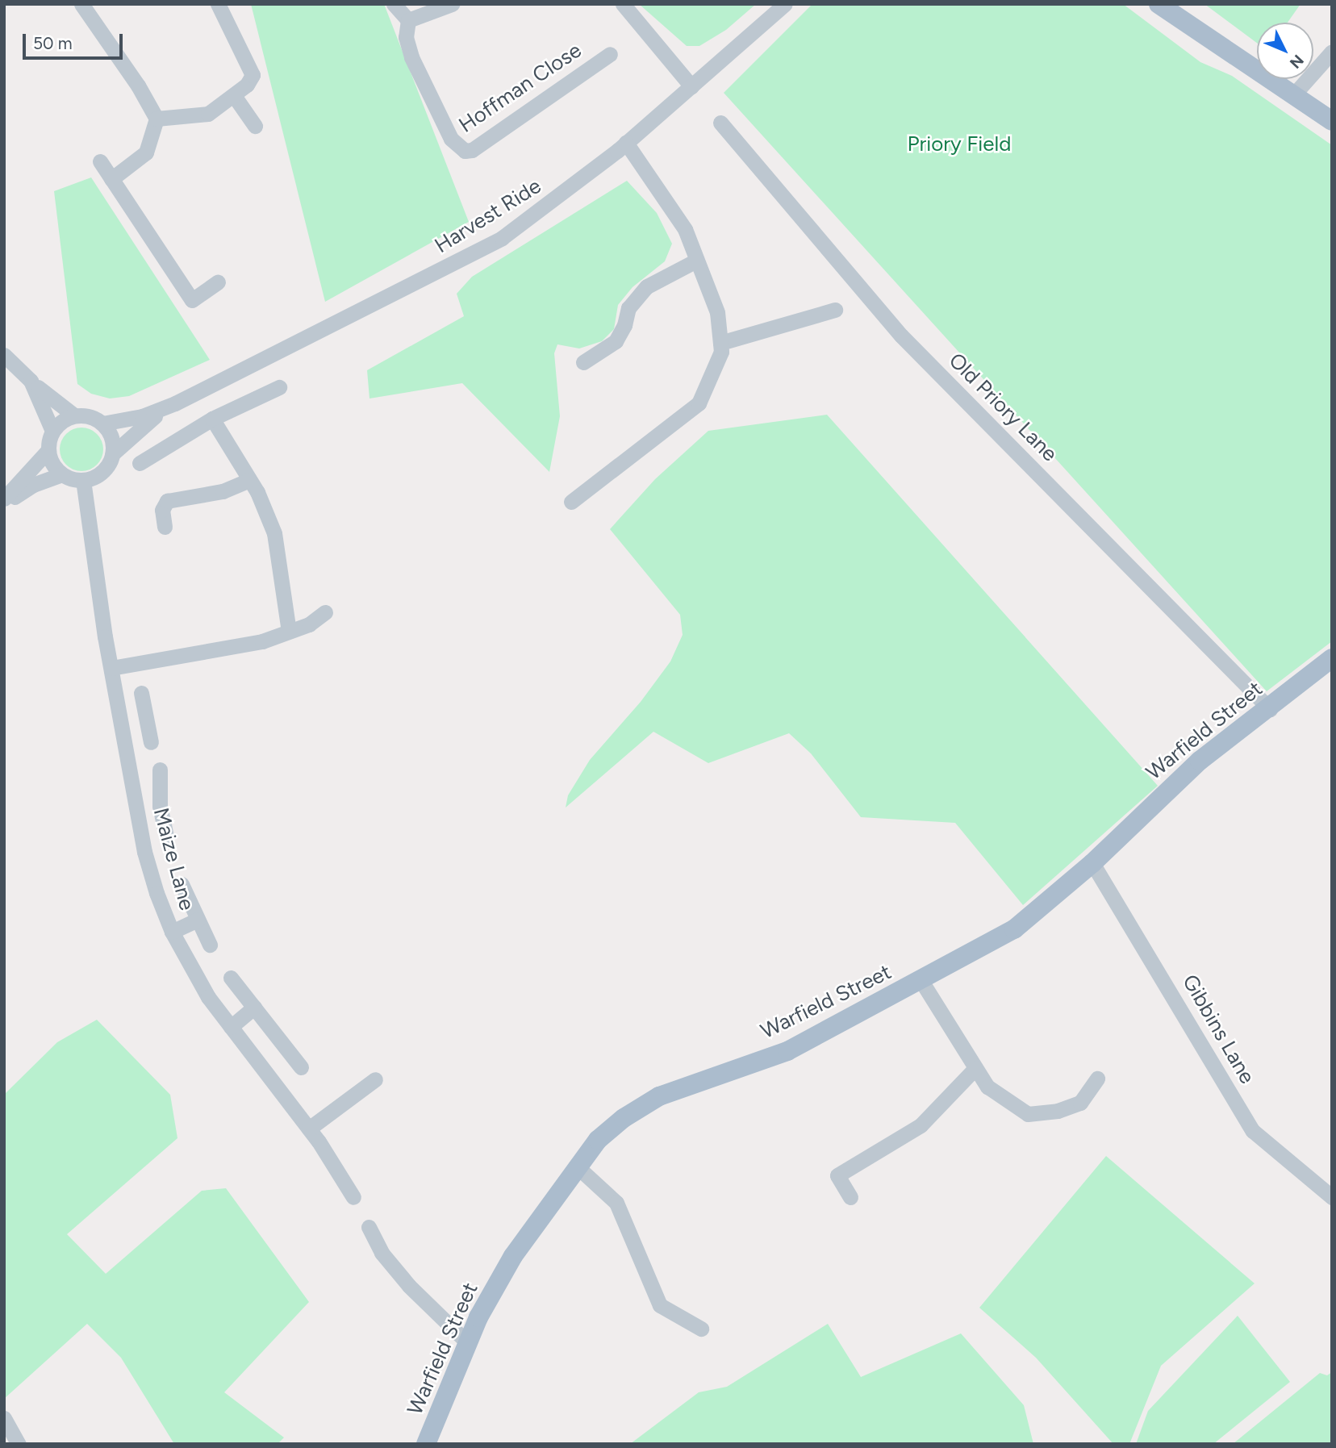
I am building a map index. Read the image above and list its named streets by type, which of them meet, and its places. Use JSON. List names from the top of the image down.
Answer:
{
  "streets": {
    "main road": ["Warfield Street"],
    "street": [
      "Hoffman Close",
      "Harvest Ride",
      "Old Priory Lane",
      "Maize Lane",
      "Gibbins Lane"
    ]
  },
  "crossings": [
    ["Harvest Ride", "Maize Lane"],
    ["Old Priory Lane", "Warfield Street"],
    ["Warfield Street", "Gibbins Lane"]
  ],
  "parks": ["Priory Field"],
  "scale_bar": "50 m",
  "north": "bottom right"
}
